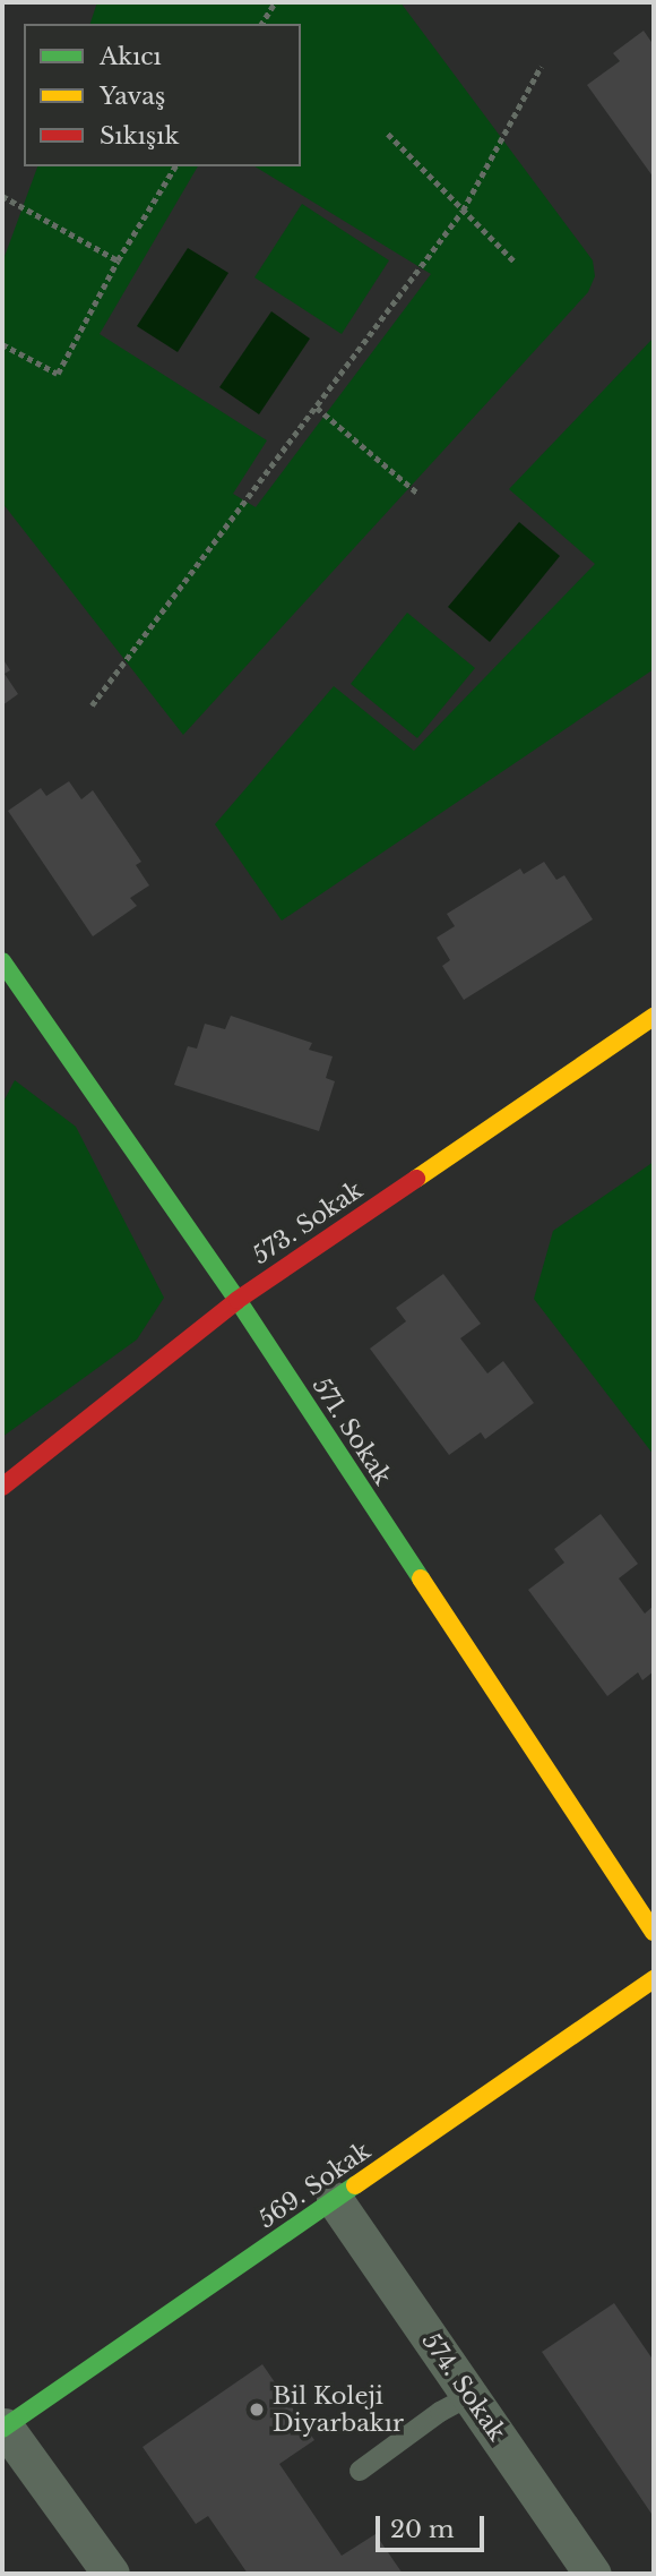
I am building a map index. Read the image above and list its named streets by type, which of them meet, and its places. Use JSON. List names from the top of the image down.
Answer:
{
  "streets": {
    "street": [
      "573. Sokak",
      "571. Sokak",
      "569. Sokak",
      "574. Sokak"
    ]
  },
  "crossings": [
    ["573. Sokak", "571. Sokak"],
    ["569. Sokak", "574. Sokak"]
  ],
  "places": ["Bil Koleji Diyarbakır"],
  "legend": ["Akıcı", "Yavaş", "Sıkışık"],
  "scale_bar": "20 m"
}
